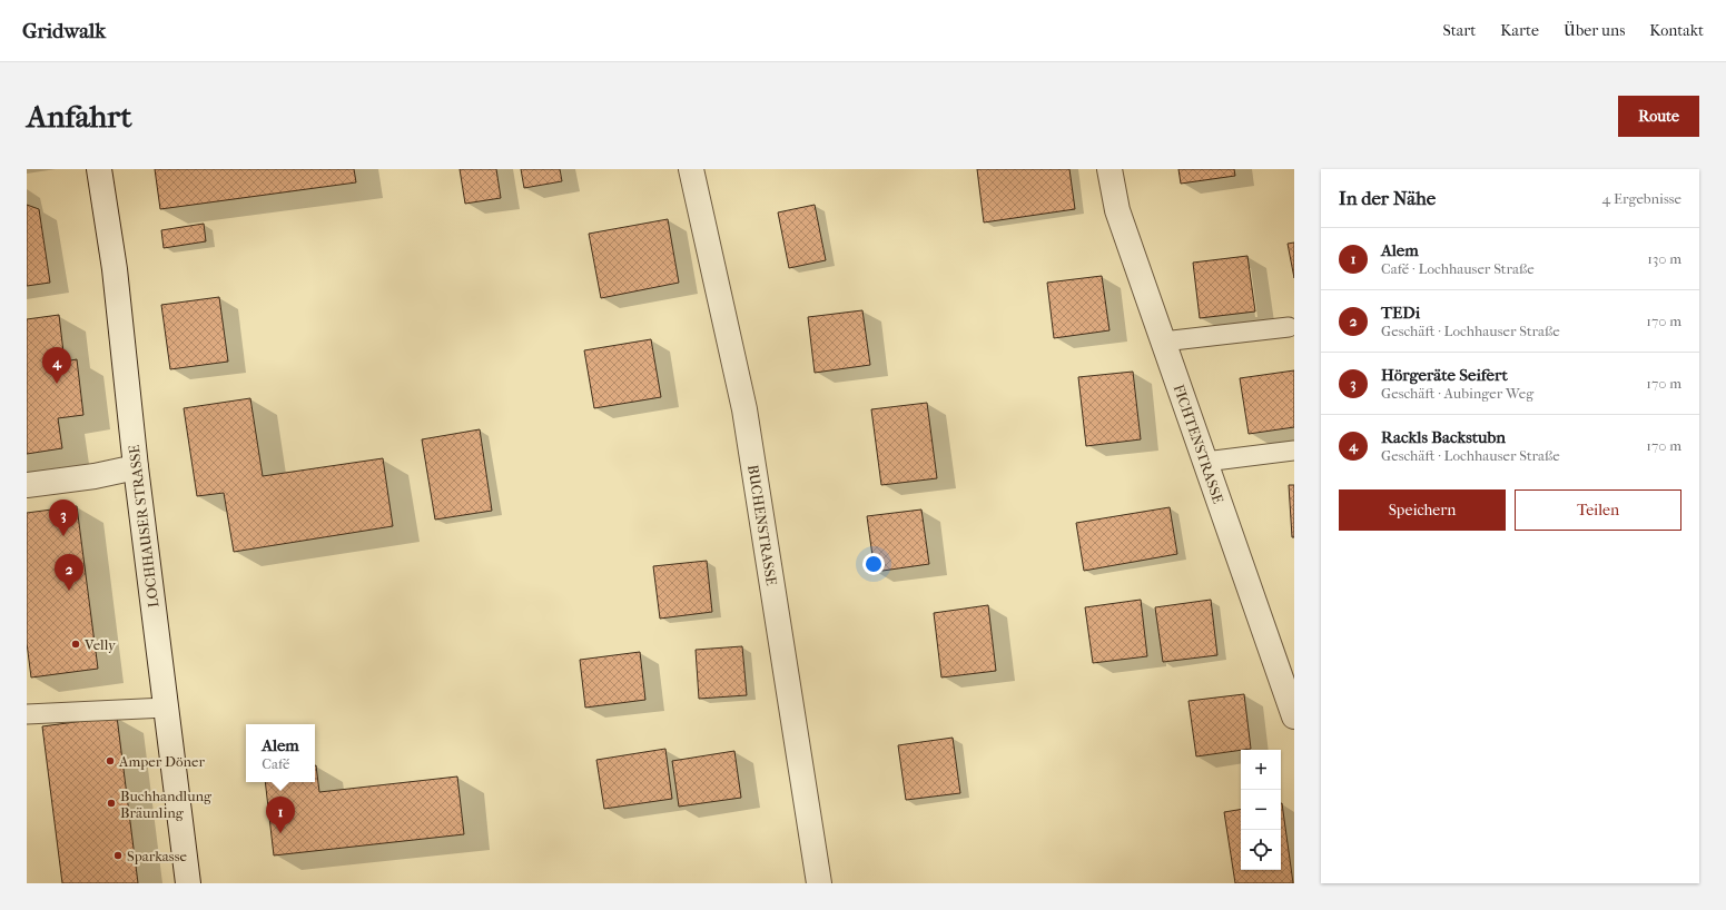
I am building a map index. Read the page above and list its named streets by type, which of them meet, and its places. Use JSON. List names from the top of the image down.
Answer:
{
  "streets": {
    "street": ["FICHTENSTRASSE", "BUCHENSTRASSE", "LOCHHAUSER STRASSE"]
  },
  "places": [
    "Velly",
    "Amper Döner",
    "Buchhandlung Bräunling",
    "Sparkasse"
  ],
  "page": {
    "header": "Gridwalk",
    "nav": [
      "Start",
      "Karte",
      "Über uns",
      "Kontakt"
    ],
    "buttons": [
      "Route",
      ["Speichern", "Teilen"]
    ],
    "title": "Anfahrt",
    "heading": ["In der Nähe", "4 Ergebnisse"],
    "list": [
      {
        "mark": "1",
        "name": "Alem",
        "note": "Café · Lochhauser Straße",
        "value": "130 m"
      },
      {
        "mark": "2",
        "name": "TEDi",
        "note": "Geschäft · Lochhauser Straße",
        "value": "170 m"
      },
      {
        "mark": "3",
        "name": "Hörgeräte Seifert",
        "note": "Geschäft · Aubinger Weg",
        "value": "170 m"
      },
      {
        "mark": "4",
        "name": "Rackls Backstubn",
        "note": "Geschäft · Lochhauser Straße",
        "value": "170 m"
      }
    ],
    "pins": [
      "4",
      "3",
      "2",
      "1"
    ],
    "popup": ["Alem", "Café"],
    "map_buttons": ["+", "−"]
  }
}
